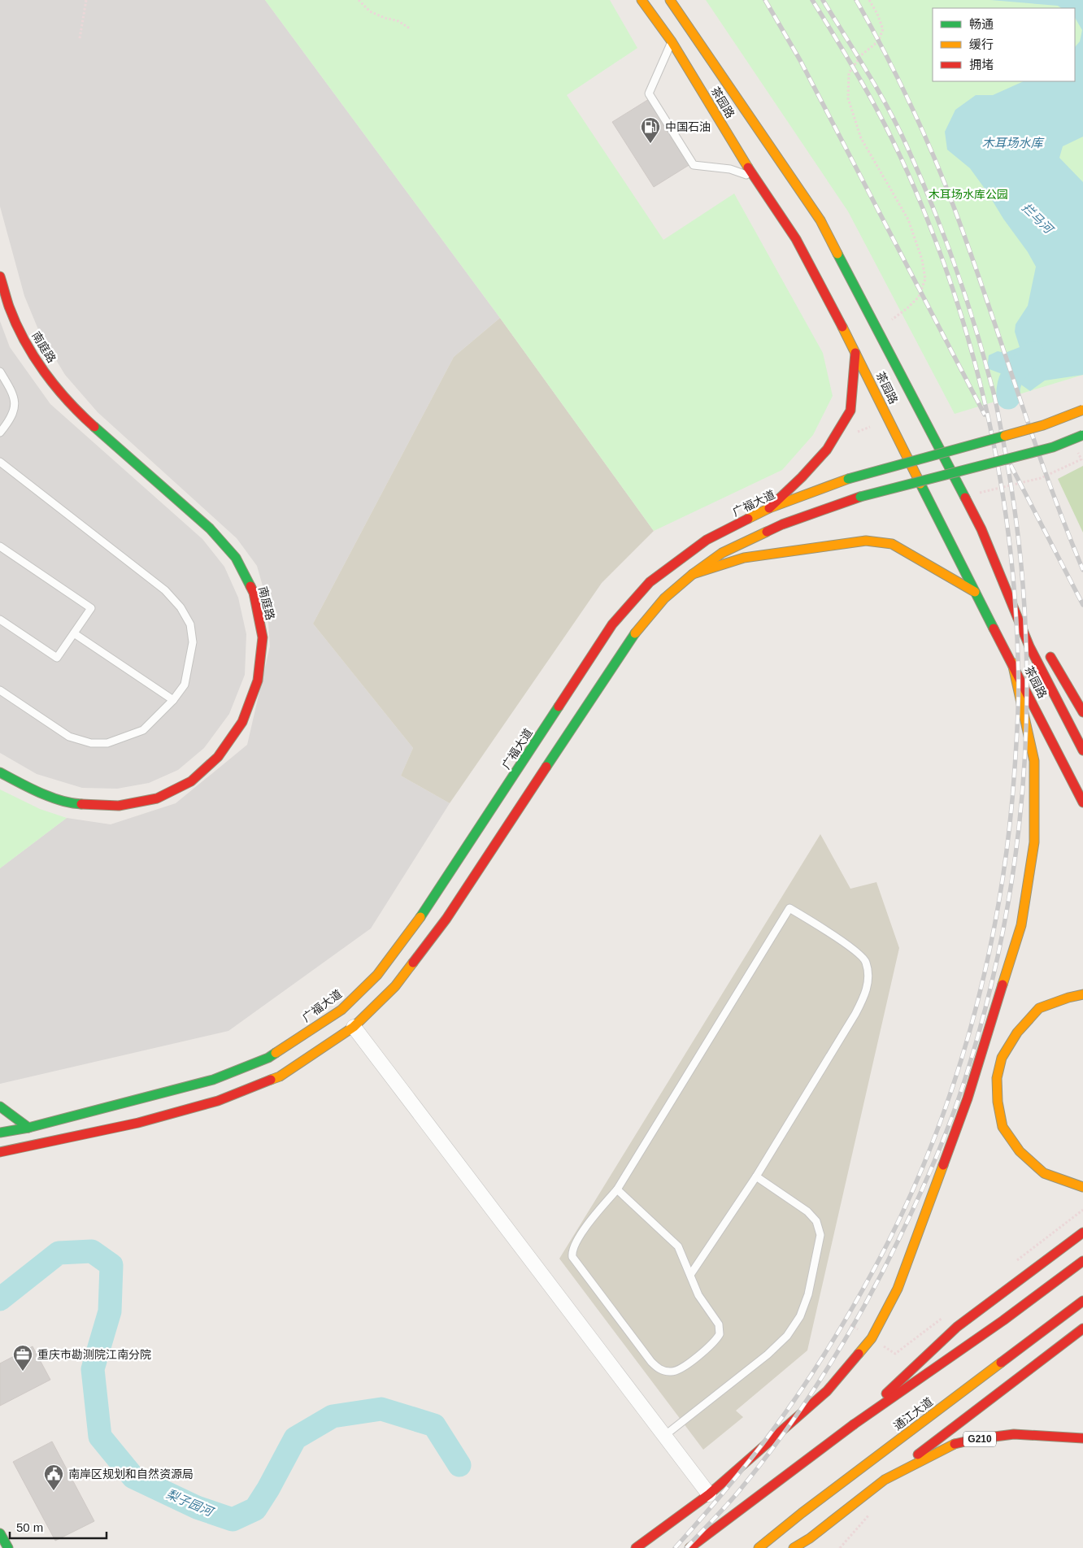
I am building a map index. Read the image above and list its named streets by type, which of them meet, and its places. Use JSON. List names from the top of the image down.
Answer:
{
  "streets": {
    "main road": [
      "茶园路",
      "南庭路",
      "广福大道",
      "通江大道",
      "G210"
    ]
  },
  "water": ["木耳场水库", "拦马河", "梨子园河"],
  "parks": ["木耳场水库公园"],
  "places": {
    "fuel station": ["中国石油"],
    "office": ["重庆市勘测院江南分院"],
    "public building": ["南岸区规划和自然资源局"]
  },
  "legend": ["畅通", "缓行", "拥堵"],
  "scale_bar": "50 m"
}
